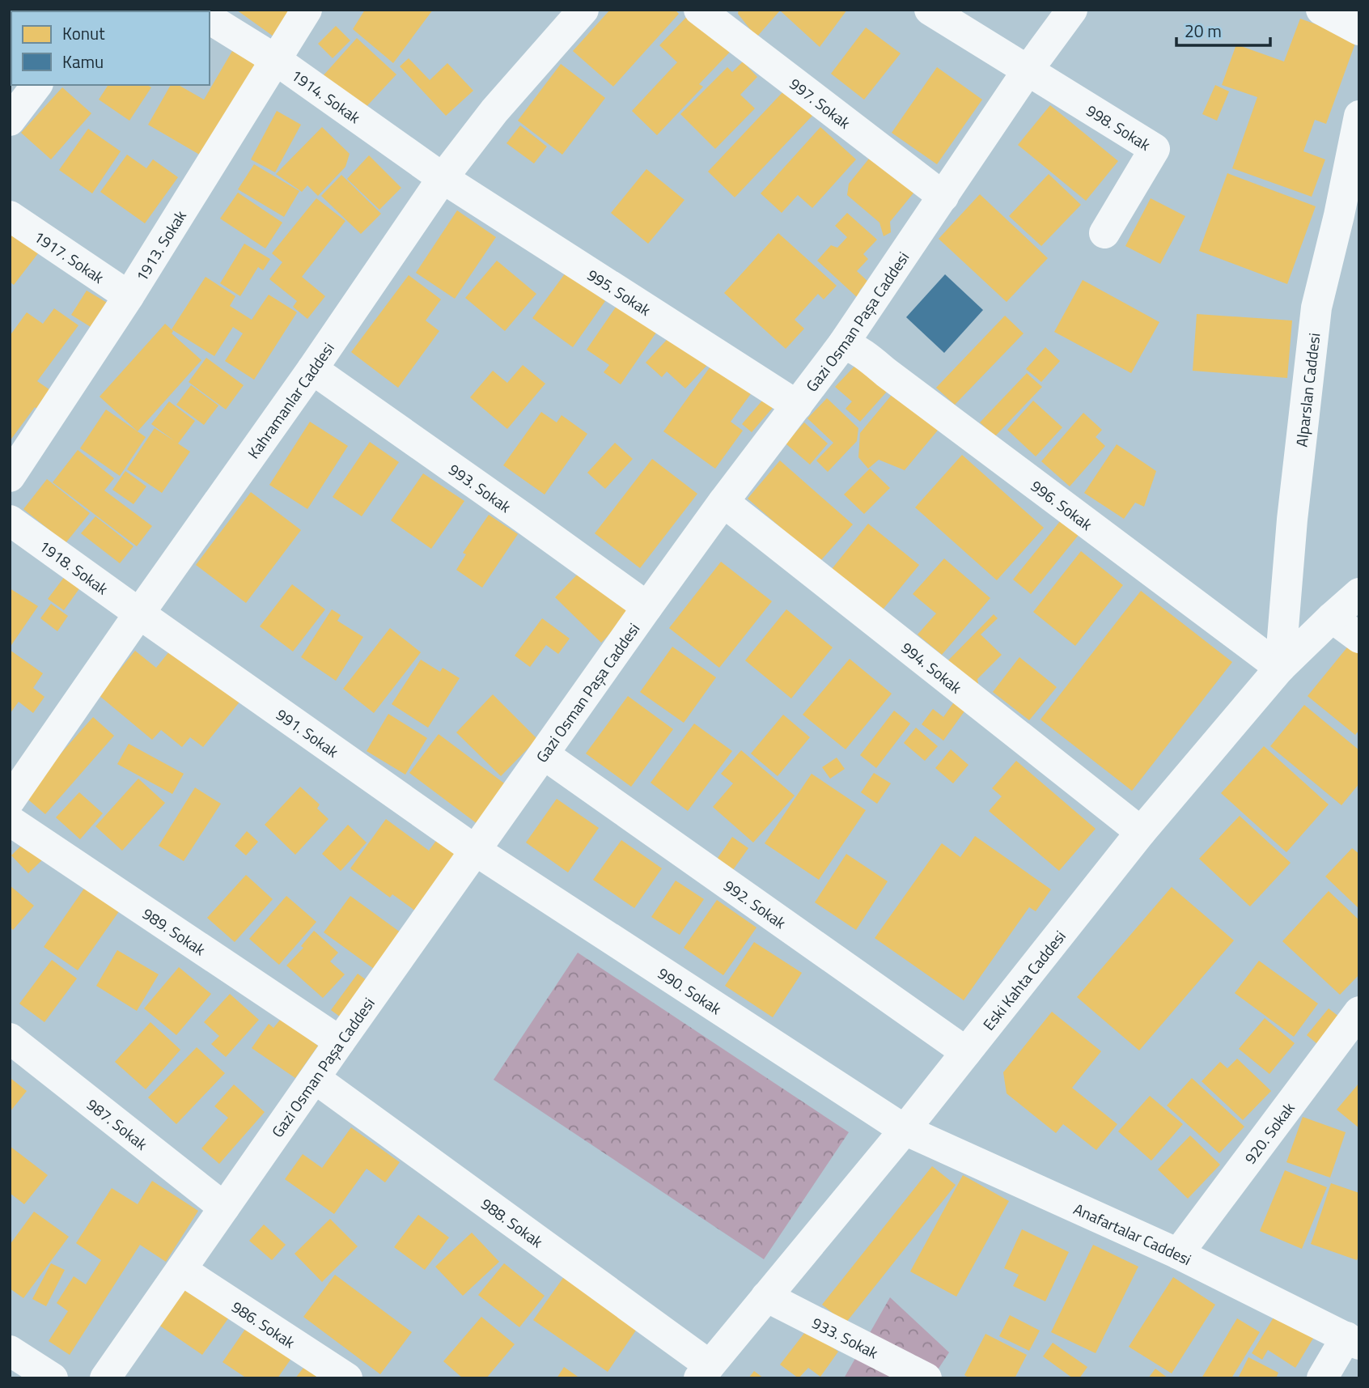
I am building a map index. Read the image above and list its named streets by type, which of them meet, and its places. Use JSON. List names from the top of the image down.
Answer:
{
  "streets": {
    "street": [
      "1914. Sokak",
      "997. Sokak",
      "998. Sokak",
      "1913. Sokak",
      "1917. Sokak",
      "995. Sokak",
      "Gazi Osman Paşa Caddesi",
      "Alparslan Caddesi",
      "Kahramanlar Caddesi",
      "993. Sokak",
      "996. Sokak",
      "1918. Sokak",
      "994. Sokak",
      "991. Sokak",
      "992. Sokak",
      "989. Sokak",
      "Eski Kahta Caddesi",
      "990. Sokak",
      "987. Sokak",
      "920. Sokak",
      "988. Sokak",
      "Anafartalar Caddesi",
      "986. Sokak",
      "933. Sokak"
    ]
  },
  "crossings": [
    ["1914. Sokak", "1913. Sokak"],
    ["1914. Sokak", "995. Sokak"],
    ["1914. Sokak", "Kahramanlar Caddesi"],
    ["997. Sokak", "Gazi Osman Paşa Caddesi"],
    ["998. Sokak", "Gazi Osman Paşa Caddesi"],
    ["1913. Sokak", "1917. Sokak"],
    ["995. Sokak", "Gazi Osman Paşa Caddesi"],
    ["995. Sokak", "Kahramanlar Caddesi"],
    ["Gazi Osman Paşa Caddesi", "993. Sokak"],
    ["Gazi Osman Paşa Caddesi", "996. Sokak"],
    ["Gazi Osman Paşa Caddesi", "994. Sokak"],
    ["Gazi Osman Paşa Caddesi", "991. Sokak"],
    ["Gazi Osman Paşa Caddesi", "992. Sokak"],
    ["Gazi Osman Paşa Caddesi", "989. Sokak"],
    ["Gazi Osman Paşa Caddesi", "990. Sokak"],
    ["Gazi Osman Paşa Caddesi", "987. Sokak"],
    ["Gazi Osman Paşa Caddesi", "988. Sokak"],
    ["Gazi Osman Paşa Caddesi", "986. Sokak"],
    ["Alparslan Caddesi", "996. Sokak"],
    ["Alparslan Caddesi", "Eski Kahta Caddesi"],
    ["Kahramanlar Caddesi", "993. Sokak"],
    ["Kahramanlar Caddesi", "1918. Sokak"],
    ["Kahramanlar Caddesi", "991. Sokak"],
    ["996. Sokak", "Eski Kahta Caddesi"],
    ["1918. Sokak", "991. Sokak"],
    ["994. Sokak", "Eski Kahta Caddesi"],
    ["991. Sokak", "990. Sokak"],
    ["992. Sokak", "Eski Kahta Caddesi"],
    ["Eski Kahta Caddesi", "990. Sokak"],
    ["Eski Kahta Caddesi", "988. Sokak"],
    ["Eski Kahta Caddesi", "Anafartalar Caddesi"],
    ["Eski Kahta Caddesi", "933. Sokak"],
    ["990. Sokak", "Anafartalar Caddesi"],
    ["920. Sokak", "Anafartalar Caddesi"]
  ],
  "legend": ["Konut", "Kamu"],
  "scale_bar": "20 m"
}
